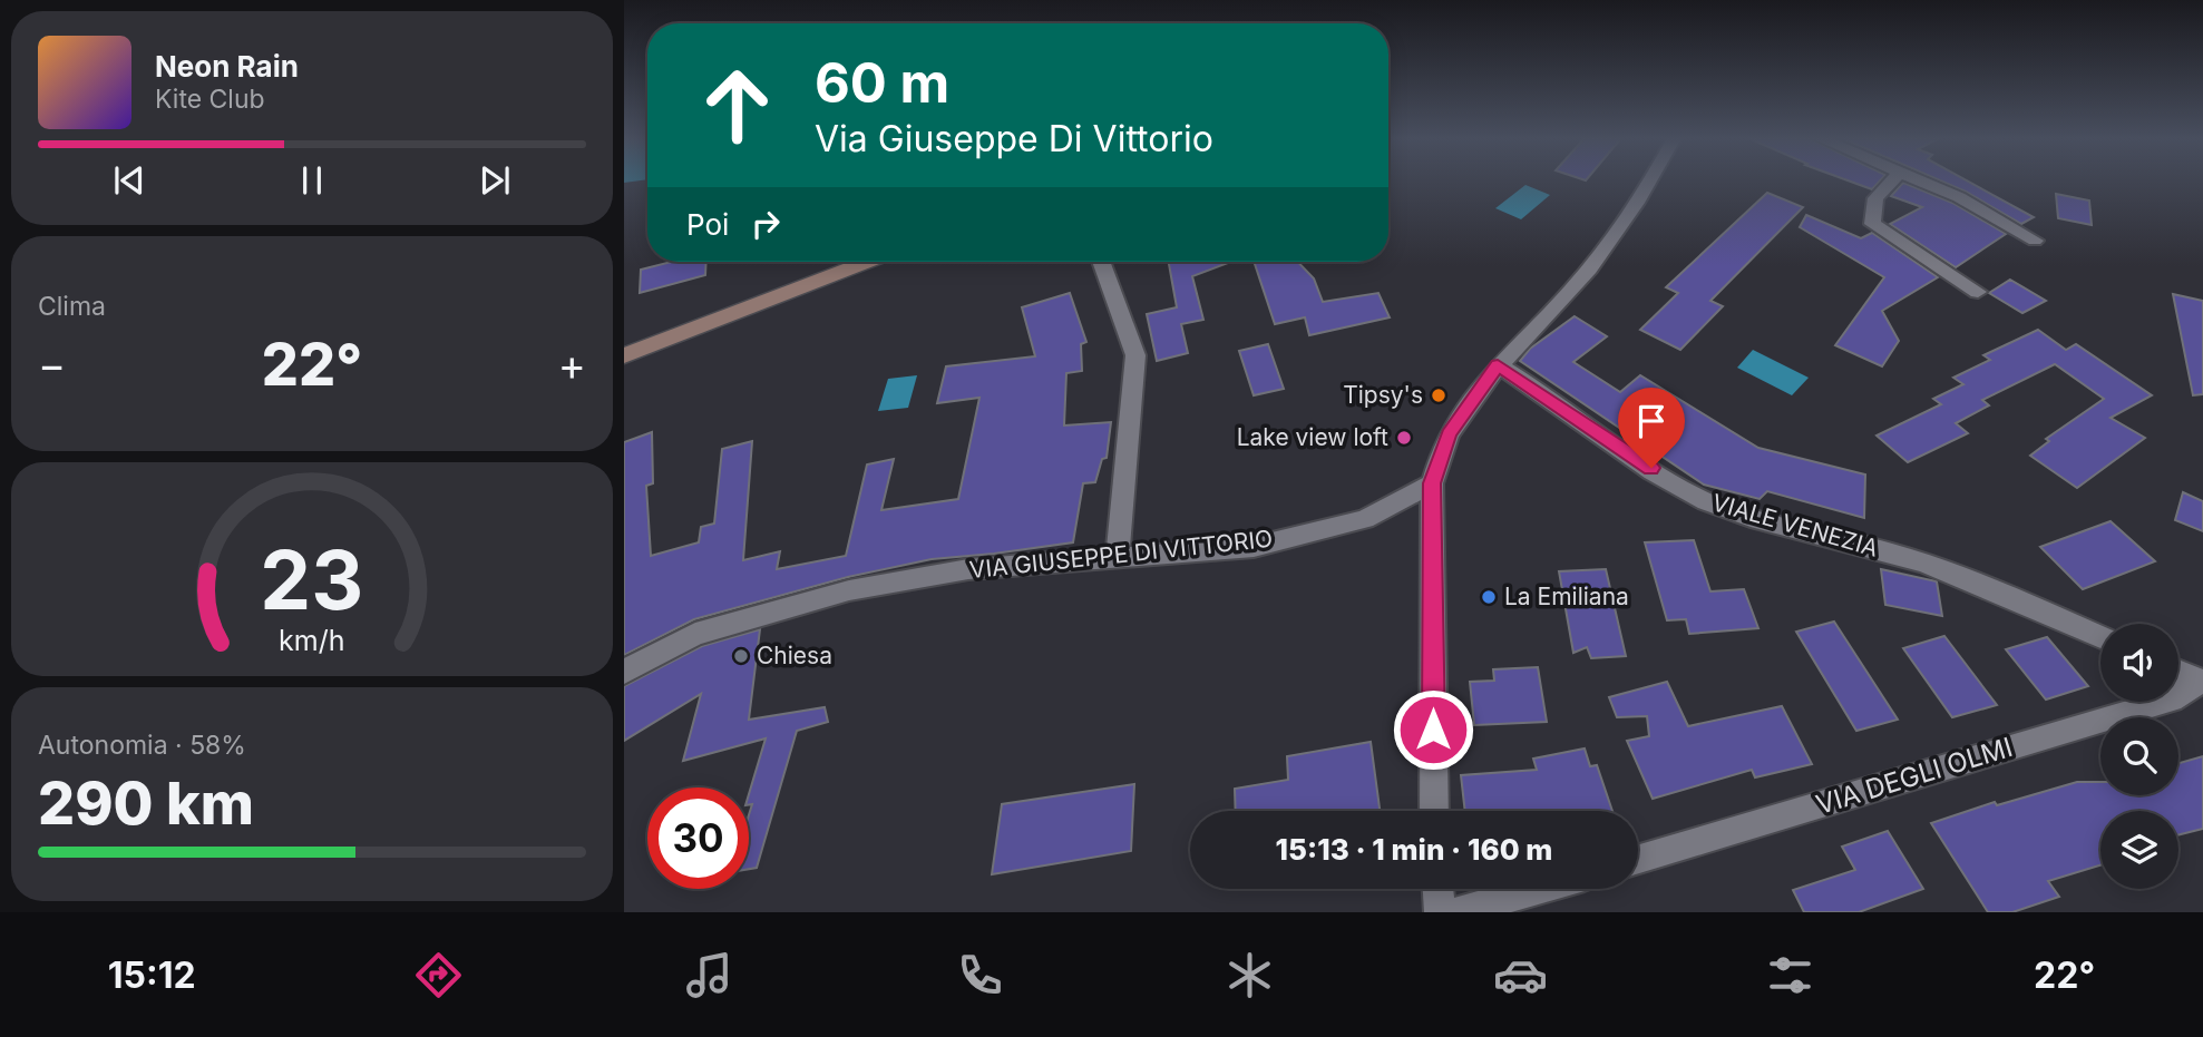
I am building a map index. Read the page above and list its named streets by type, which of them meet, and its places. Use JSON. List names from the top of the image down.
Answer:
{
  "streets": {
    "street": ["VIALE VENEZIA", "VIA GIUSEPPE DI VITTORIO", "VIA DEGLI OLMI"]
  },
  "places": [
    "Tipsy's",
    "Lake view loft",
    "La Emiliana",
    "Chiesa"
  ],
  "page": {
    "turn": ["60 m", "Via Giuseppe Di Vittorio"],
    "song": ["Neon Rain", "Kite Club"],
    "then": "Poi",
    "tile": [
      "Clima",
      ["Autonomia · 58%", "290 km"]
    ],
    "heat": ["−", "22°", "+"],
    "limit": "30",
    "trip": "15:13 · 1 min · 160 m",
    "tabs": ["15:12", "22°"],
    "gauge": ["23", "km/h"]
  }
}
